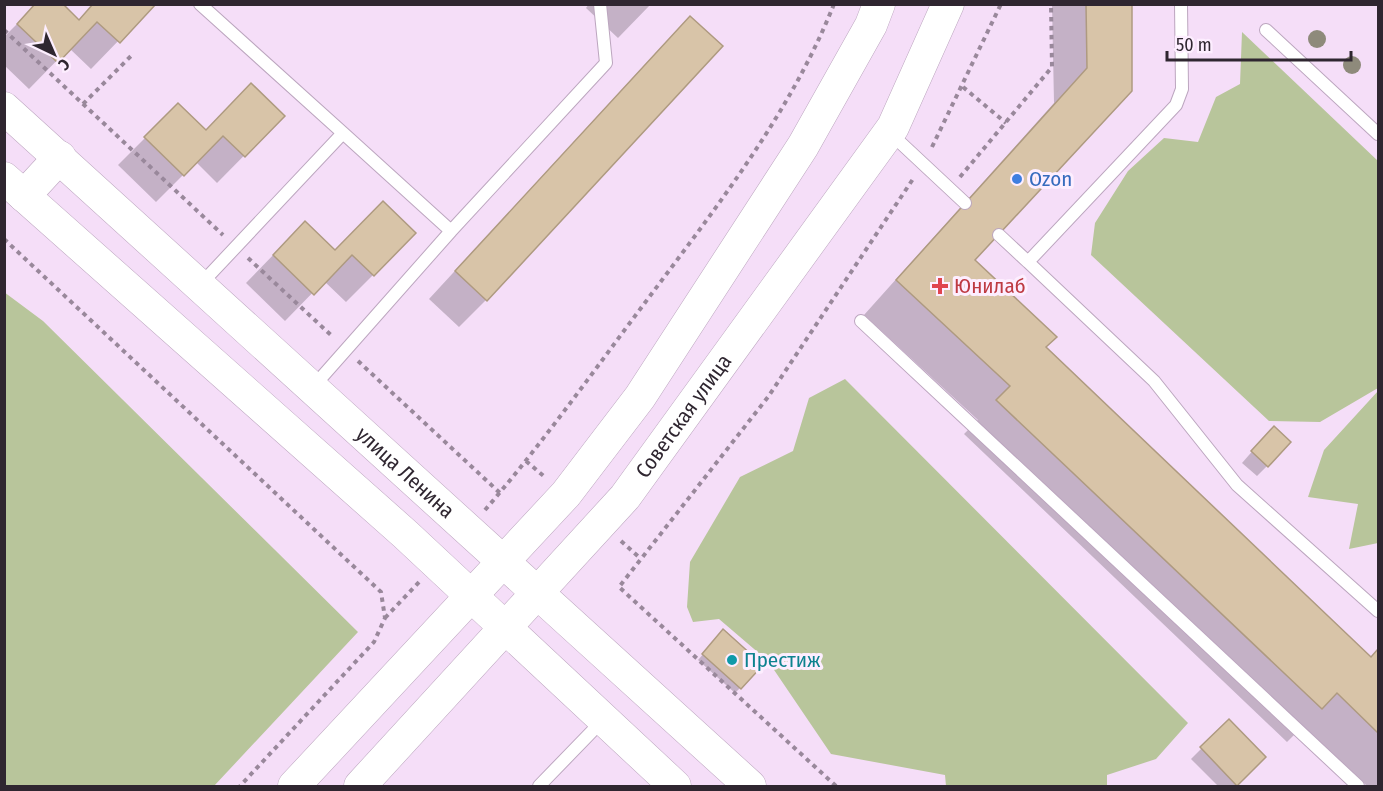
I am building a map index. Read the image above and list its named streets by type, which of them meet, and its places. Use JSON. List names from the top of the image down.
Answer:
{
  "streets": {
    "street": ["Советская улица", "улица Ленина"]
  },
  "crossings": [
    ["Советская улица", "улица Ленина"]
  ],
  "places": {
    "other": ["Ozon", "Престиж"],
    "health": ["Юнилаб"]
  },
  "scale_bar": "50 m",
  "north": "bottom right"
}
